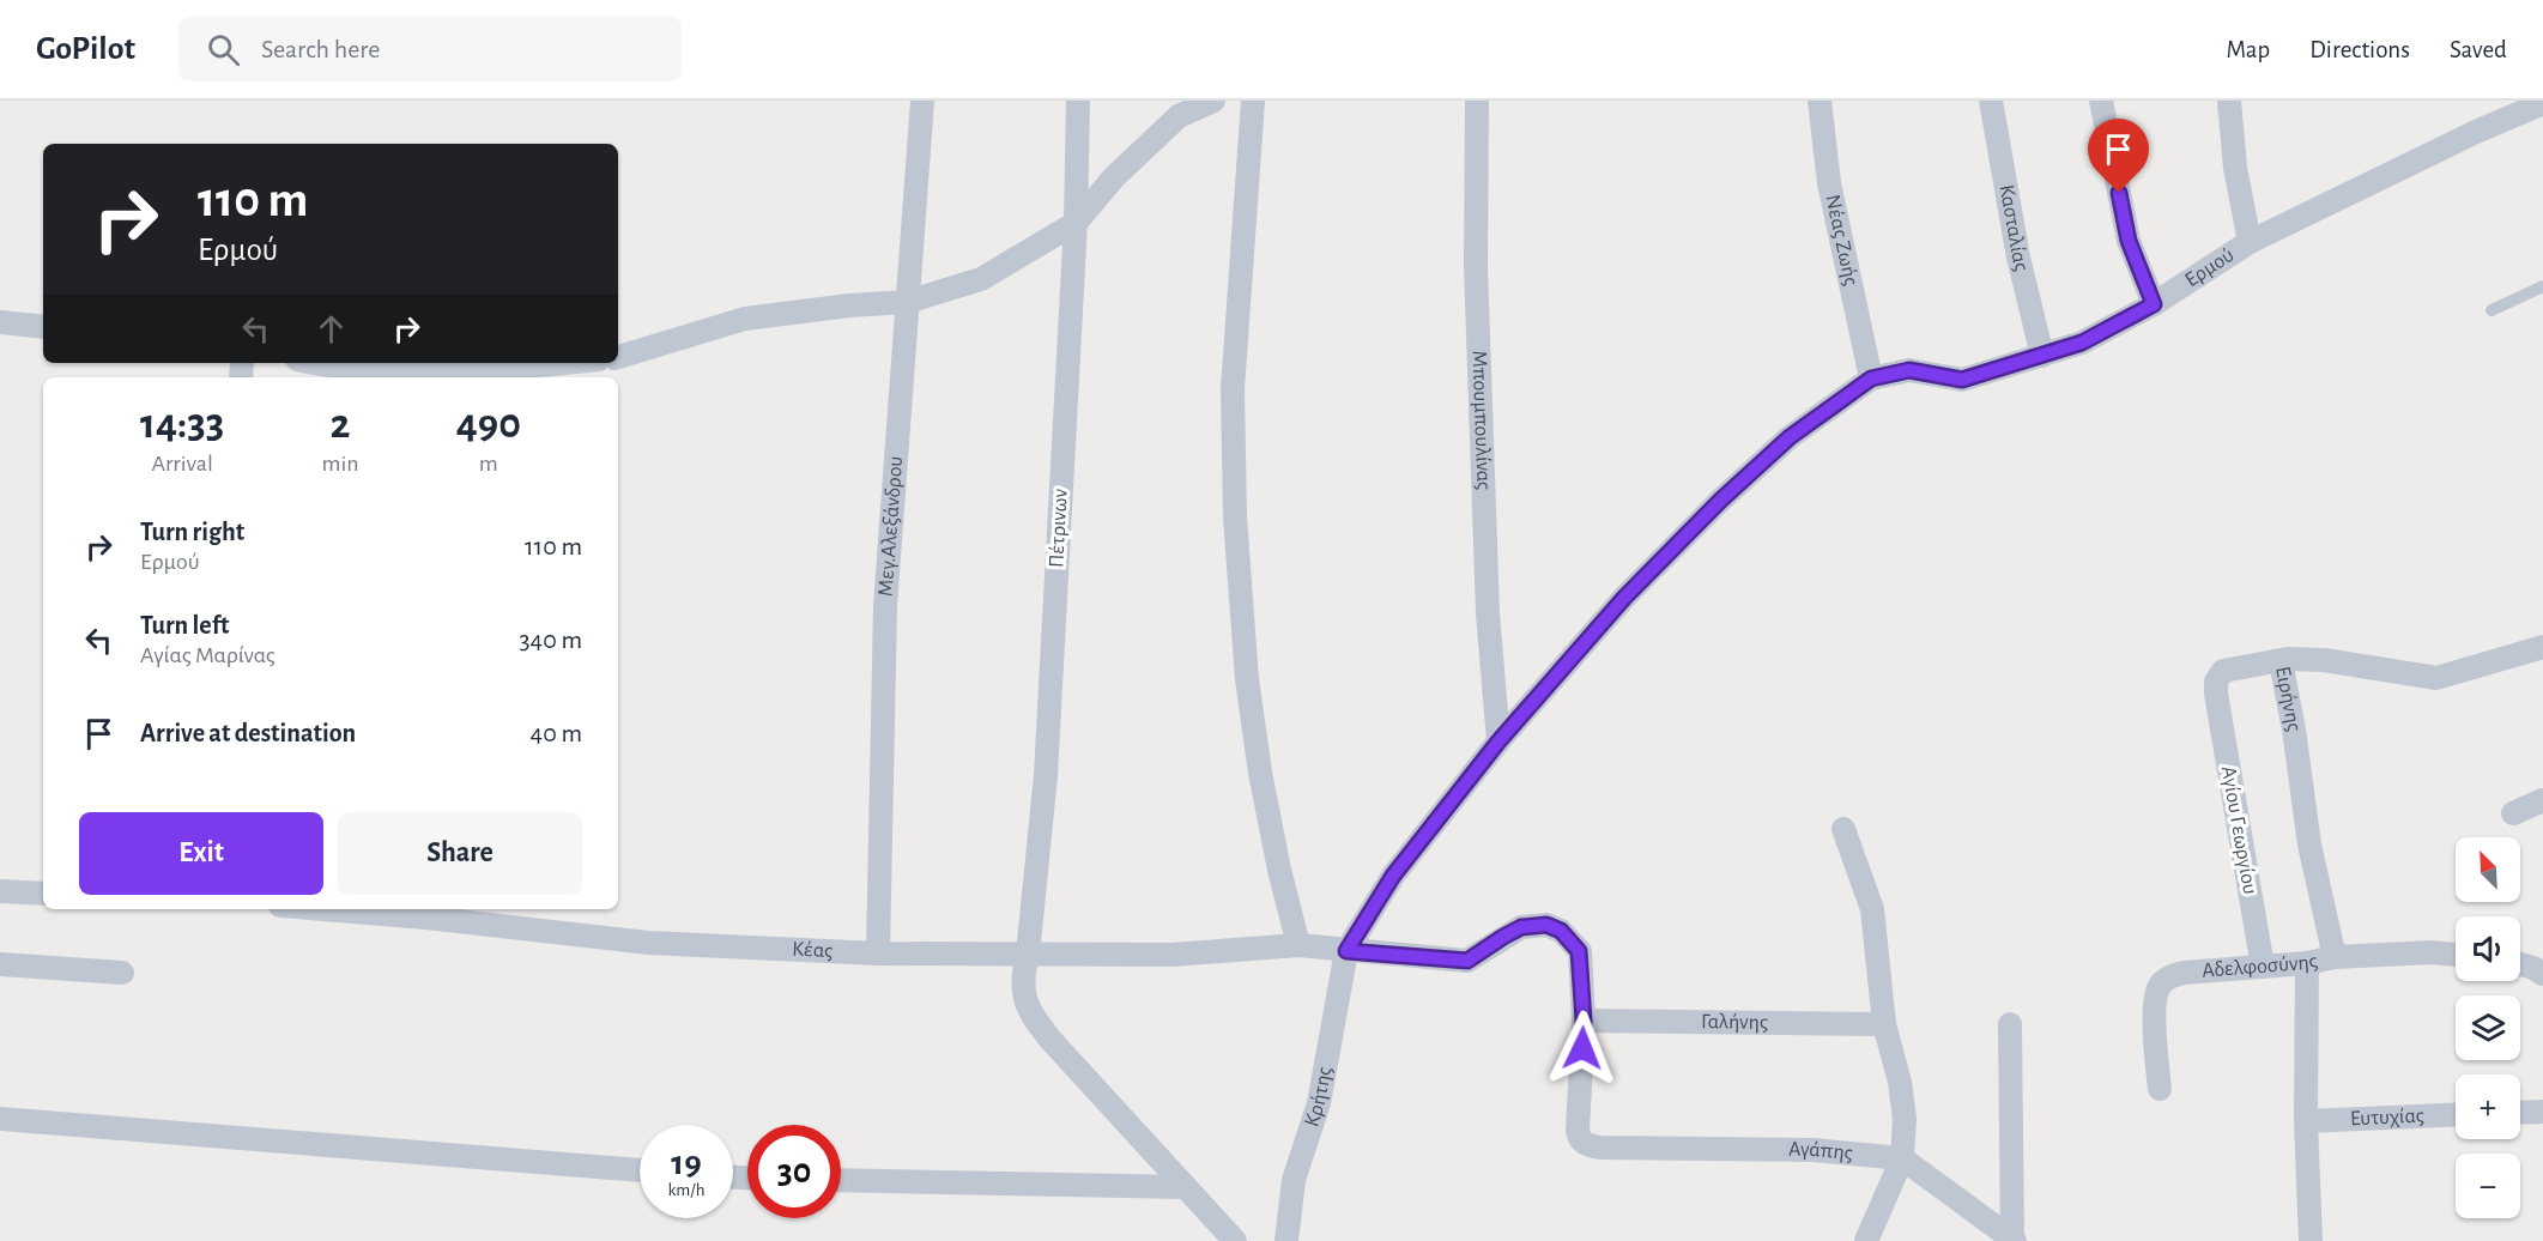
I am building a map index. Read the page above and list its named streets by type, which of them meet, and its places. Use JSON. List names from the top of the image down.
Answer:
{
  "streets": {
    "street": [
      "Κασταλίας",
      "Νέας Ζωής",
      "Ερμού",
      "Μπουμπουλίνας",
      "Μεγ.Αλεξάνδρου",
      "Πέτρινων",
      "Ειρήνης",
      "Αγίου Γεωργίου",
      "Κέας",
      "Αδελφοσύνης",
      "Γαλήνης",
      "Κρήτης",
      "Ευτυχίας",
      "Αγάπης"
    ]
  },
  "crossings": [
    ["Κασταλίας", "Ερμού"],
    ["Νέας Ζωής", "Ερμού"],
    ["Ερμού", "Μπουμπουλίνας"],
    ["Ερμού", "Κέας"],
    ["Ερμού", "Κρήτης"],
    ["Μεγ.Αλεξάνδρου", "Κέας"],
    ["Πέτρινων", "Κέας"],
    ["Ειρήνης", "Αγίου Γεωργίου"],
    ["Ειρήνης", "Αδελφοσύνης"],
    ["Αγίου Γεωργίου", "Αδελφοσύνης"],
    ["Κέας", "Γαλήνης"],
    ["Κέας", "Κρήτης"],
    ["Κέας", "Αγάπης"]
  ],
  "north": "top left",
  "page": {
    "header": "GoPilot",
    "search": "Search here",
    "nav": ["Map", "Directions", "Saved"],
    "turn": ["110 m", "Ερμού"],
    "eta": [
      "14:33",
      "Arrival",
      "2",
      "min",
      "490",
      "m"
    ],
    "list": [
      {
        "name": "Turn right",
        "note": "Ερμού",
        "value": "110 m"
      },
      {
        "name": "Turn left",
        "note": "Αγίας Μαρίνας",
        "value": "340 m"
      },
      {
        "name": "Arrive at destination",
        "value": "40 m"
      }
    ],
    "buttons": ["Exit", "Share"],
    "map_buttons": ["+", "−"],
    "speed": "19 km/h",
    "limit": "30"
  }
}
